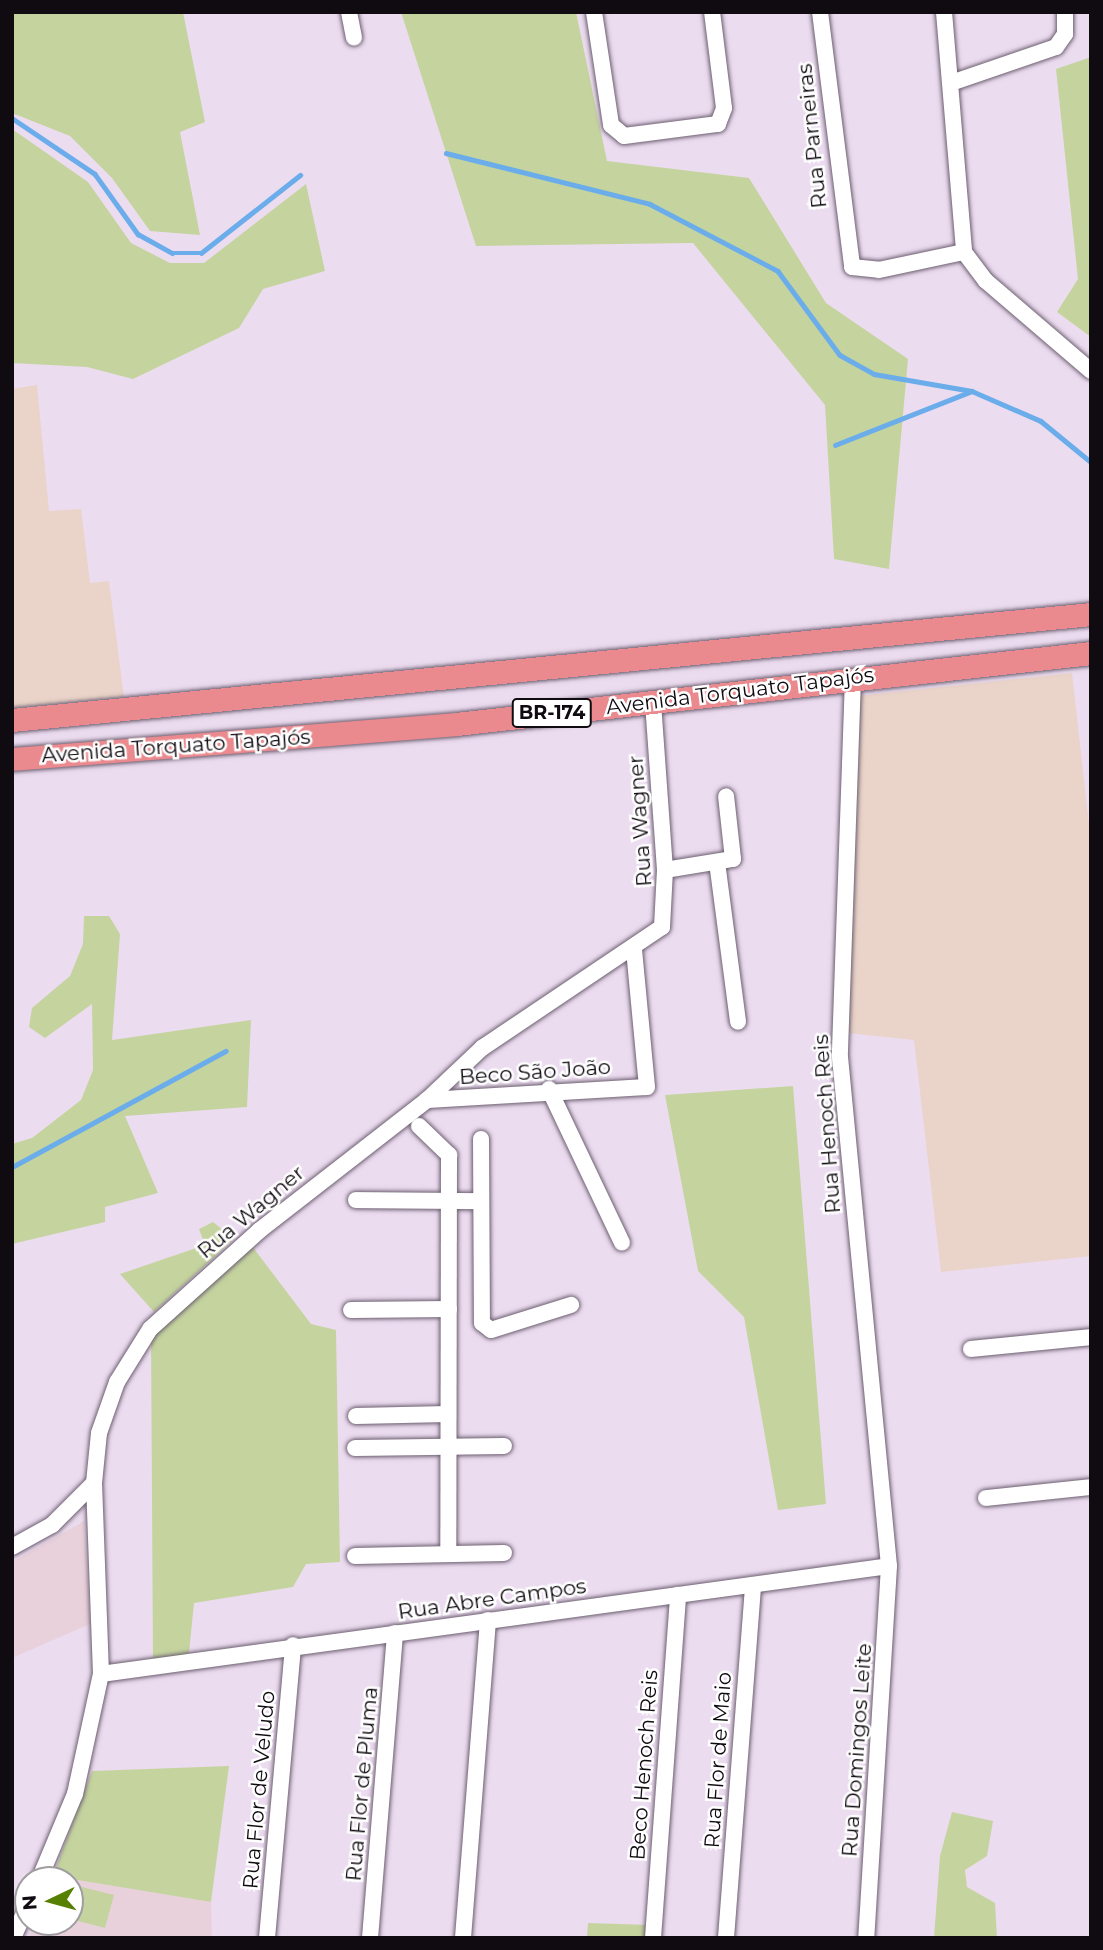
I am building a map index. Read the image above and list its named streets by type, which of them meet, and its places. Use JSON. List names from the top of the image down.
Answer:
{
  "streets": {
    "highway": ["Avenida Torquato Tapajós", "BR-174"],
    "street": [
      "Rua Parneiras",
      "Rua Wagner",
      "Beco São João",
      "Rua Henoch Reis",
      "Rua Abre Campos",
      "Rua Domingos Leite",
      "Rua Flor de Maio",
      "Beco Henoch Reis",
      "Rua Flor de Pluma",
      "Rua Flor de Veludo"
    ]
  },
  "crossings": [
    ["Avenida Torquato Tapajós", "Rua Wagner"],
    ["Avenida Torquato Tapajós", "Rua Henoch Reis"],
    ["Rua Wagner", "Beco São João"],
    ["Rua Wagner", "Rua Abre Campos"],
    ["Rua Henoch Reis", "Rua Abre Campos"],
    ["Rua Henoch Reis", "Rua Domingos Leite"],
    ["Rua Abre Campos", "Rua Domingos Leite"],
    ["Rua Abre Campos", "Rua Flor de Maio"],
    ["Rua Abre Campos", "Beco Henoch Reis"],
    ["Rua Abre Campos", "Rua Flor de Pluma"],
    ["Rua Abre Campos", "Rua Flor de Veludo"]
  ],
  "north": "left"
}
